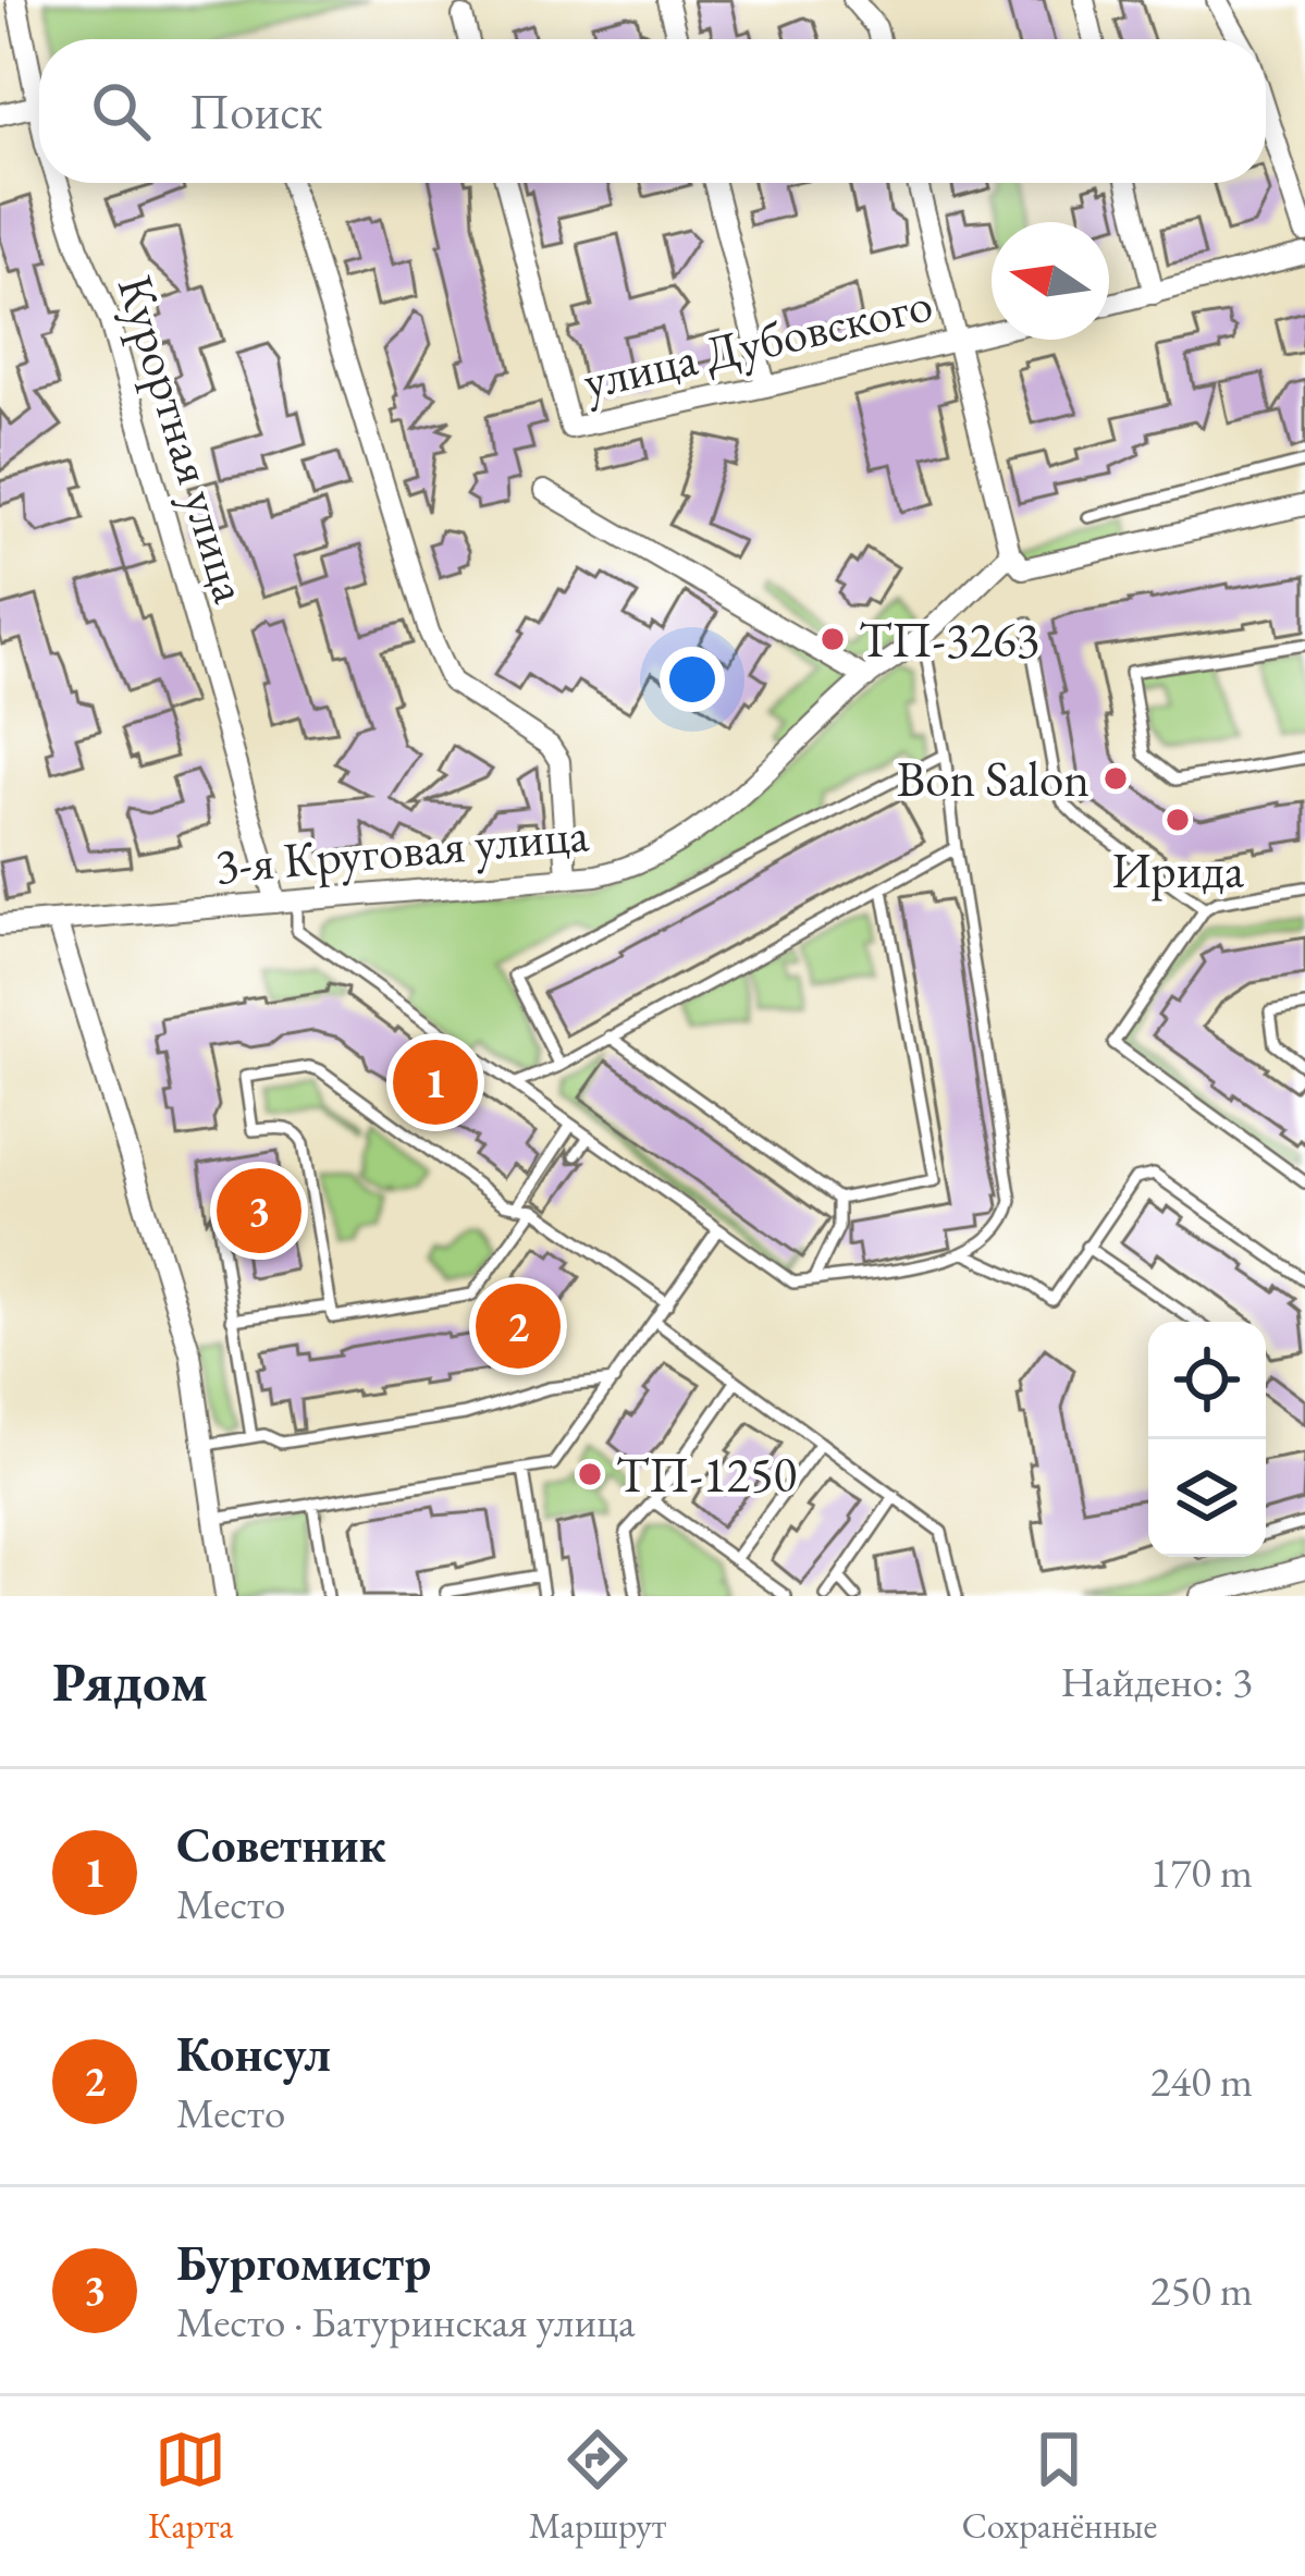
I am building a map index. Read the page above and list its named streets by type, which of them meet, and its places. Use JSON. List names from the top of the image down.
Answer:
{
  "streets": {
    "street": ["улица Дубовского", "Курортная улица", "3-я Круговая улица"]
  },
  "crossings": [
    ["Курортная улица", "3-я Круговая улица"]
  ],
  "places": [
    "ТП-3263",
    "Bon Salon",
    "Ирида",
    "ТП-1250"
  ],
  "north": "left",
  "page": {
    "search": "Поиск",
    "pins": ["1", "3", "2"],
    "heading": ["Рядом", "Найдено: 3"],
    "list": [
      {
        "mark": "1",
        "name": "Советник",
        "note": "Место",
        "value": "170 m"
      },
      {
        "mark": "2",
        "name": "Консул",
        "note": "Место",
        "value": "240 m"
      },
      {
        "mark": "3",
        "name": "Бургомистр",
        "note": "Место · Батуринская улица",
        "value": "250 m"
      }
    ],
    "nav": ["Карта", "Маршрут", "Сохранённые"]
  }
}
